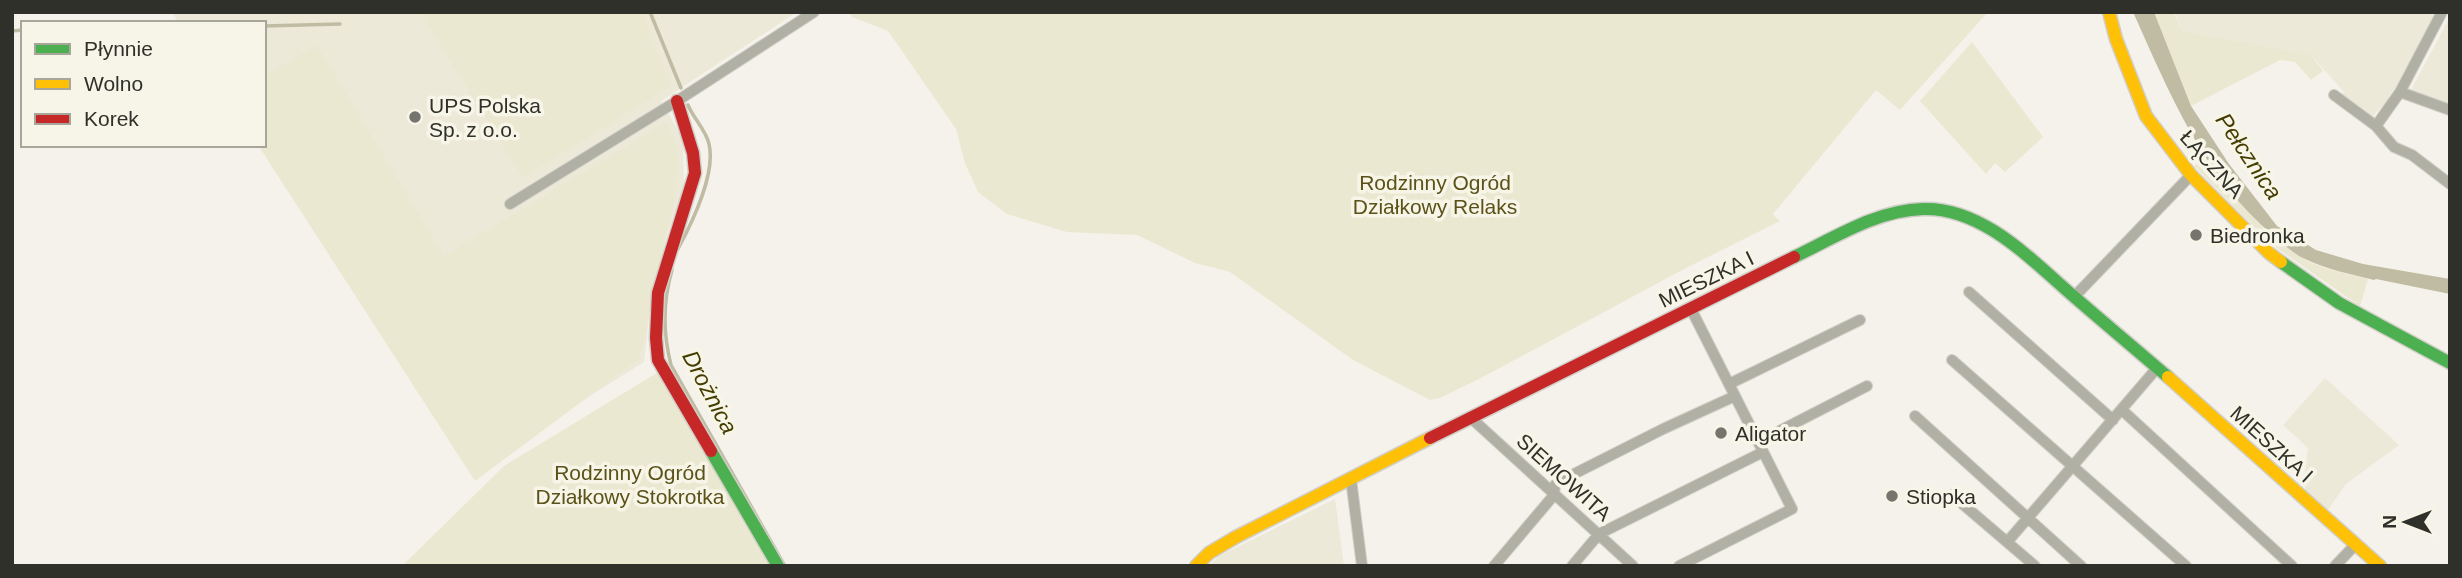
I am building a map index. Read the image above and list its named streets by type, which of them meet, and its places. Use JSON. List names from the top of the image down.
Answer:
{
  "streets": {
    "street": ["ŁĄCZNA", "MIESZKA I", "SIEMOWITA"]
  },
  "crossings": [
    ["MIESZKA I", "SIEMOWITA"]
  ],
  "water": ["Pełcznica", "Drożnica"],
  "parks": ["Rodzinny Ogród Działkowy Relaks", "Rodzinny Ogród Działkowy Stokrotka"],
  "places": [
    "UPS Polska Sp. z o.o.",
    "Biedronka",
    "Aligator",
    "Stiopka"
  ],
  "legend": ["Płynnie", "Wolno", "Korek"],
  "north": "left"
}
